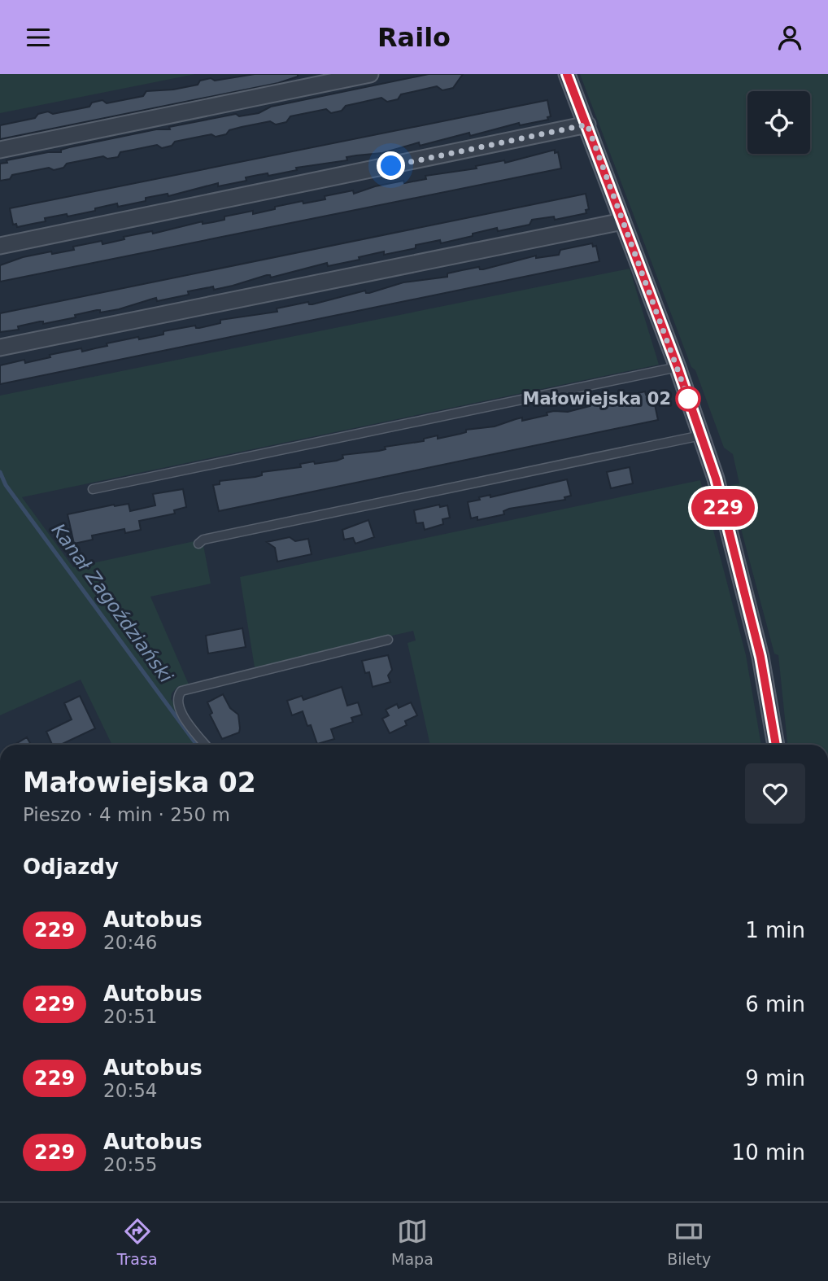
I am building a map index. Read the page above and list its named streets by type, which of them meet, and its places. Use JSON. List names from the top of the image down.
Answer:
{
  "water": ["Kanał Zagoździański"],
  "places": ["Małowiejska 02"],
  "lines": ["bus line 229"],
  "page": {
    "header": "Railo",
    "on_map": "229",
    "heading": [
      ["Małowiejska 02", "Pieszo · 4 min · 250 m"],
      "Odjazdy"
    ],
    "list": [
      {
        "mark": "229",
        "name": "Autobus",
        "note": "20:46",
        "value": "1 min"
      },
      {
        "mark": "229",
        "name": "Autobus",
        "note": "20:51",
        "value": "6 min"
      },
      {
        "mark": "229",
        "name": "Autobus",
        "note": "20:54",
        "value": "9 min"
      },
      {
        "mark": "229",
        "name": "Autobus",
        "note": "20:55",
        "value": "10 min"
      }
    ],
    "tabs": ["Trasa", "Mapa", "Bilety"]
  }
}
